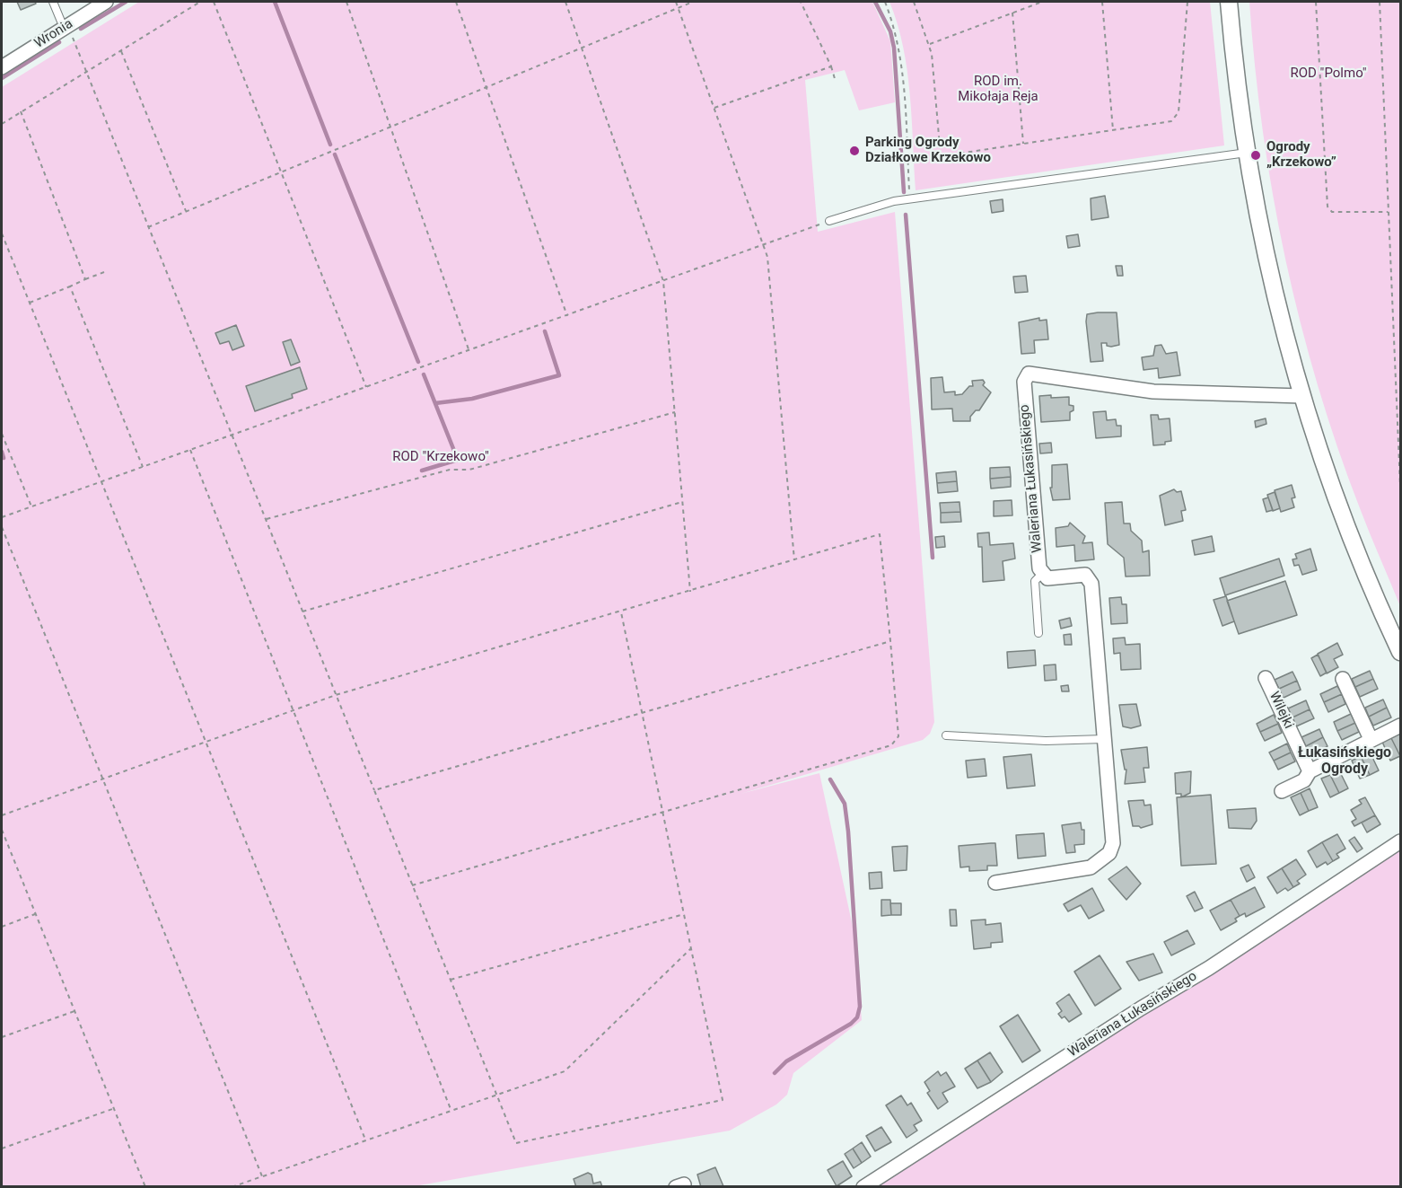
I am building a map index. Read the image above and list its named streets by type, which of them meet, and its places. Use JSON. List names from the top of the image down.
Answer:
{
  "streets": {
    "street": ["Wronia", "Waleriana Łukasińskiego", "Wilejki"]
  },
  "districts": ["Łukasińskiego Ogrody"],
  "parks": ["ROD \"Polmo\"", "ROD im. Mikołaja Reja", "ROD \"Krzekowo\""],
  "places": ["Parking Ogrody Działkowe Krzekowo", "Ogrody „Krzekowo”"]
}
